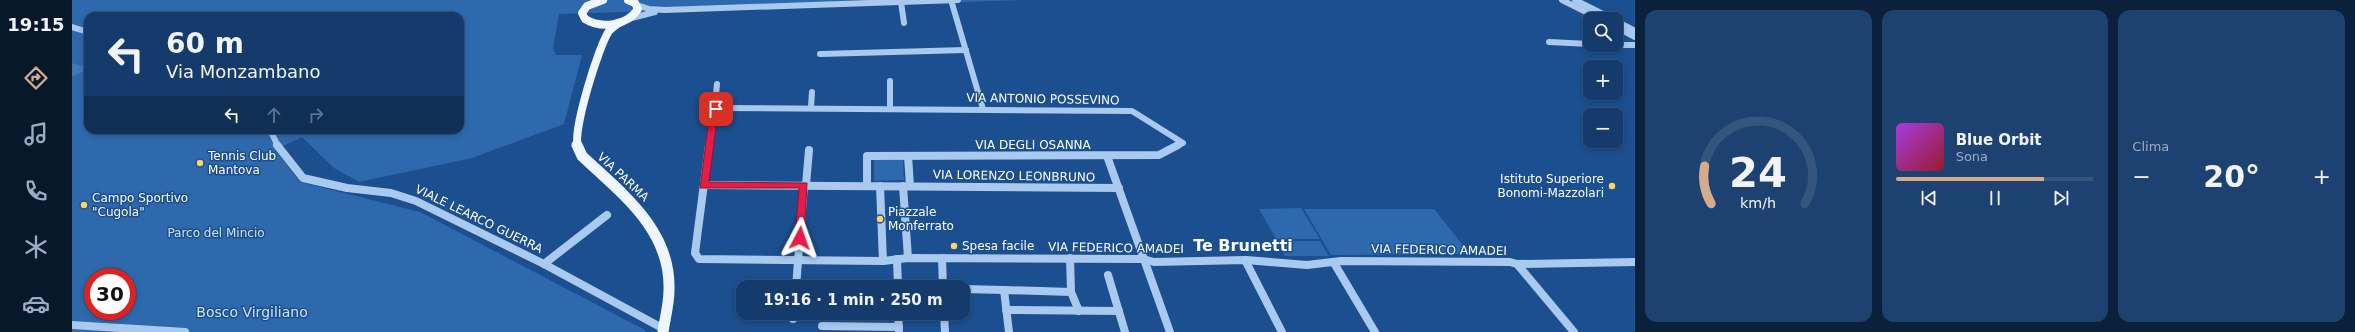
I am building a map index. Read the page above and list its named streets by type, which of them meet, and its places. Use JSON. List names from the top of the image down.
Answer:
{
  "streets": {
    "main road": ["VIA PARMA"],
    "street": [
      "VIA ANTONIO POSSEVINO",
      "VIA DEGLI OSANNA",
      "VIA LORENZO LEONBRUNO",
      "VIALE LEARCO GUERRA",
      "VIA FEDERICO AMADEI"
    ]
  },
  "crossings": [
    ["VIA ANTONIO POSSEVINO", "VIA DEGLI OSANNA"],
    ["VIA DEGLI OSANNA", "VIA LORENZO LEONBRUNO"],
    ["VIA LORENZO LEONBRUNO", "VIA FEDERICO AMADEI"],
    ["VIA PARMA", "VIALE LEARCO GUERRA"]
  ],
  "districts": ["Te Brunetti"],
  "parks": ["Parco del Mincio", "Bosco Virgiliano"],
  "places": [
    "Tennis Club Mantova",
    "Istituto Superiore Bonomi-Mazzolari",
    "Campo Sportivo \"Cugola\"",
    "Piazzale Monferrato",
    "Spesa facile"
  ],
  "page": {
    "tabs": "19:15",
    "tile": "Clima",
    "map_buttons": ["+", "−"],
    "turn": ["60 m", "Via Monzambano"],
    "song": ["Blue Orbit", "Sona"],
    "heat": ["−", "20°", "+"],
    "limit": "30",
    "trip": "19:16 · 1 min · 250 m",
    "gauge": ["24", "km/h"]
  }
}
